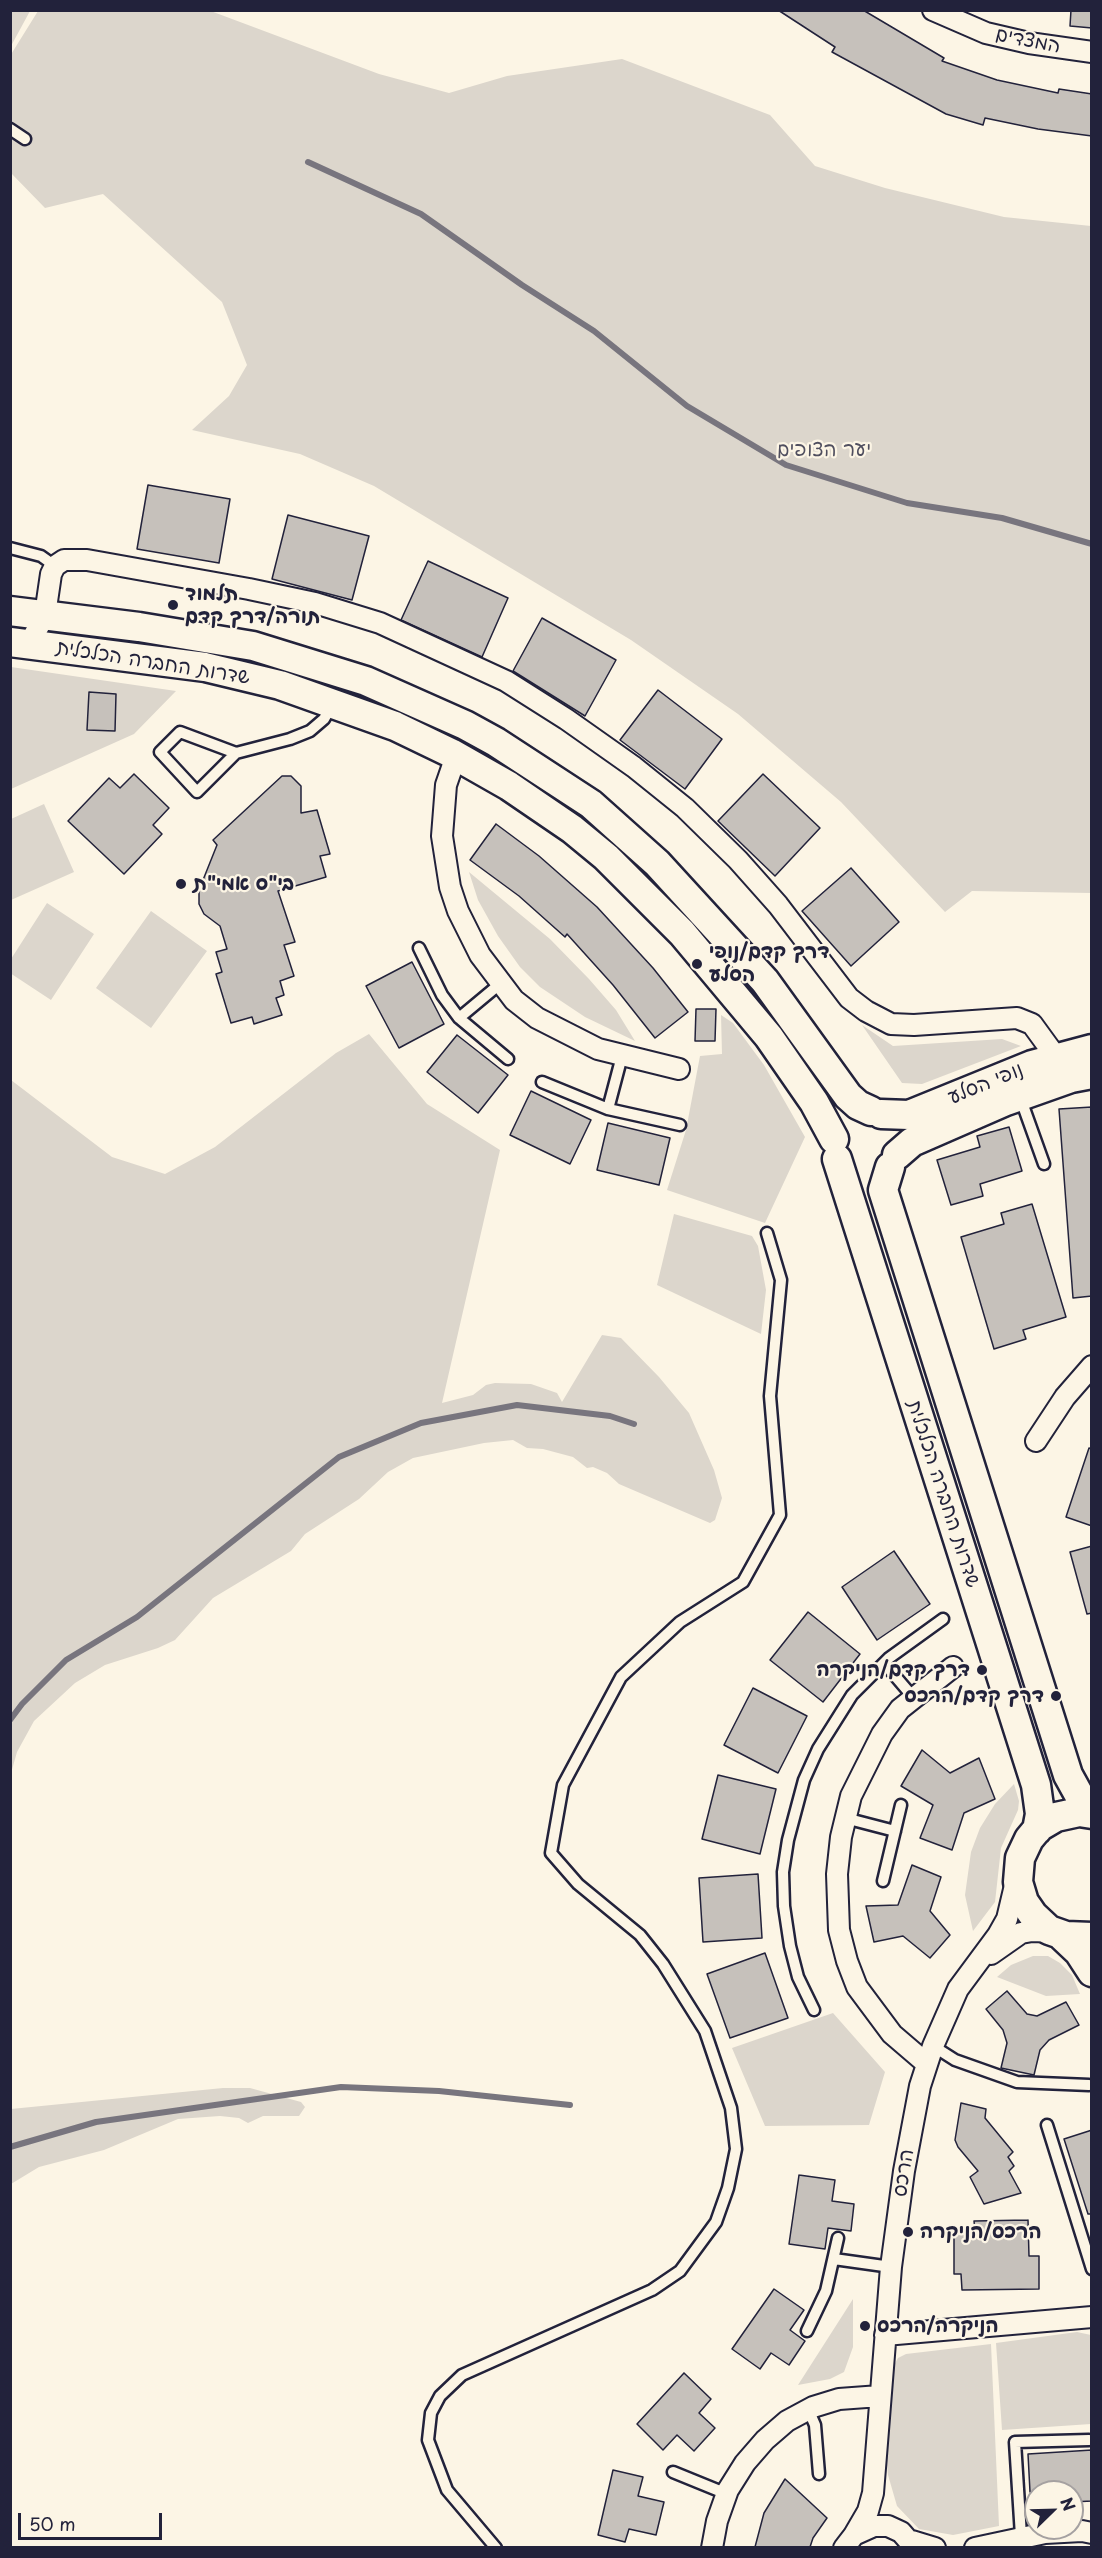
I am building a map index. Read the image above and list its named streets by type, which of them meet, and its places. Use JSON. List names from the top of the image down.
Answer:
{
  "streets": {
    "main road": ["שדרות החברה הכלכלית", "נופי הסלע"],
    "street": ["המצדים", "הרכס"]
  },
  "crossings": [
    ["שדרות החברה הכלכלית", "נופי הסלע"]
  ],
  "parks": ["יער הצופים"],
  "places": [
    "תלמוד תורה/דרך קדם",
    "בי\"ס אמי\"ת",
    "דרך קדם/נופי הסלע",
    "דרך קדם/הניקרה",
    "דרך קדם/הרכס",
    "הרכס/הניקרה",
    "הניקרה/הרכס"
  ],
  "scale_bar": "50 m",
  "north": "top right"
}
